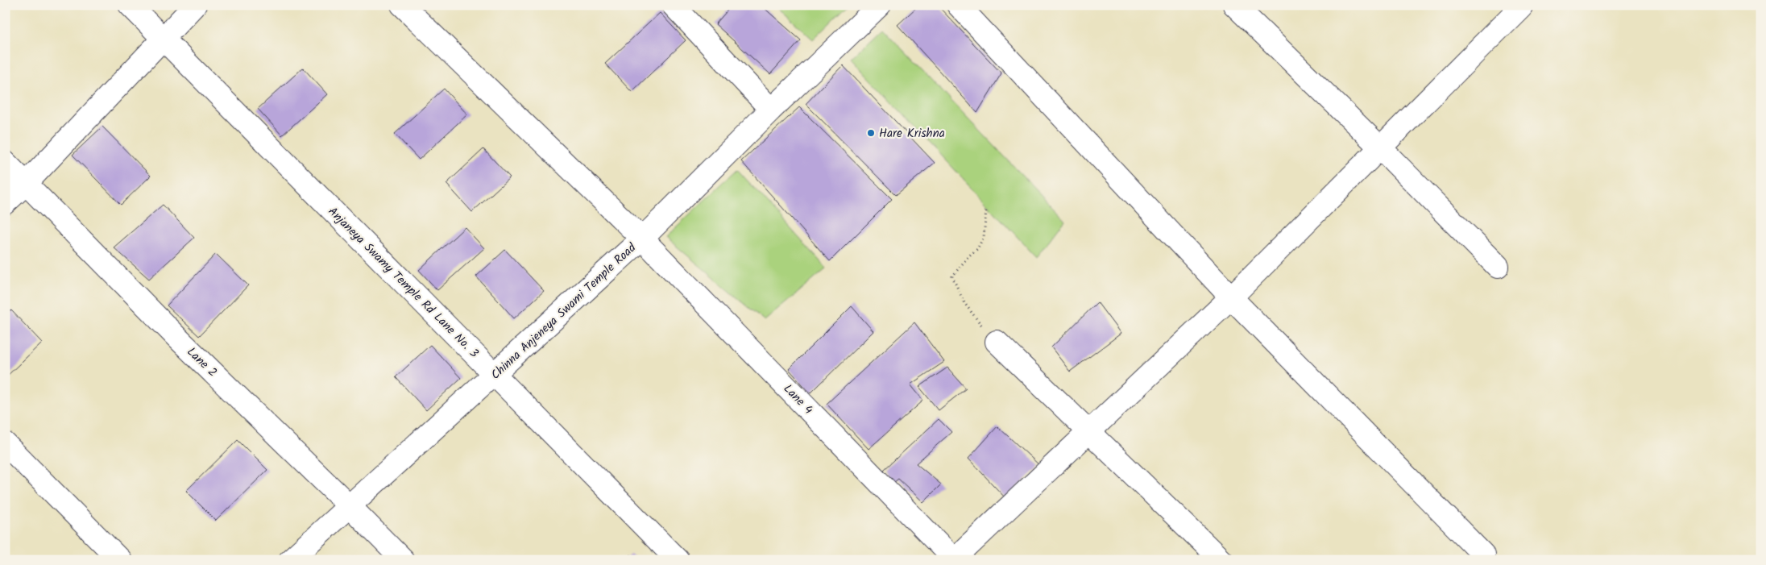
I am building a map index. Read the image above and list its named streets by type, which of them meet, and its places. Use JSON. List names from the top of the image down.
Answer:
{
  "streets": {
    "street": [
      "Anjaneya Swamy Temple Rd Lane No. 3",
      "Chinna Anjeneya Swami Temple Road",
      "Lane 2",
      "Lane 4"
    ]
  },
  "crossings": [
    ["Anjaneya Swamy Temple Rd Lane No. 3", "Chinna Anjeneya Swami Temple Road"],
    ["Chinna Anjeneya Swami Temple Road", "Lane 2"],
    ["Chinna Anjeneya Swami Temple Road", "Lane 4"]
  ],
  "places": ["Hare Krishna"]
}
